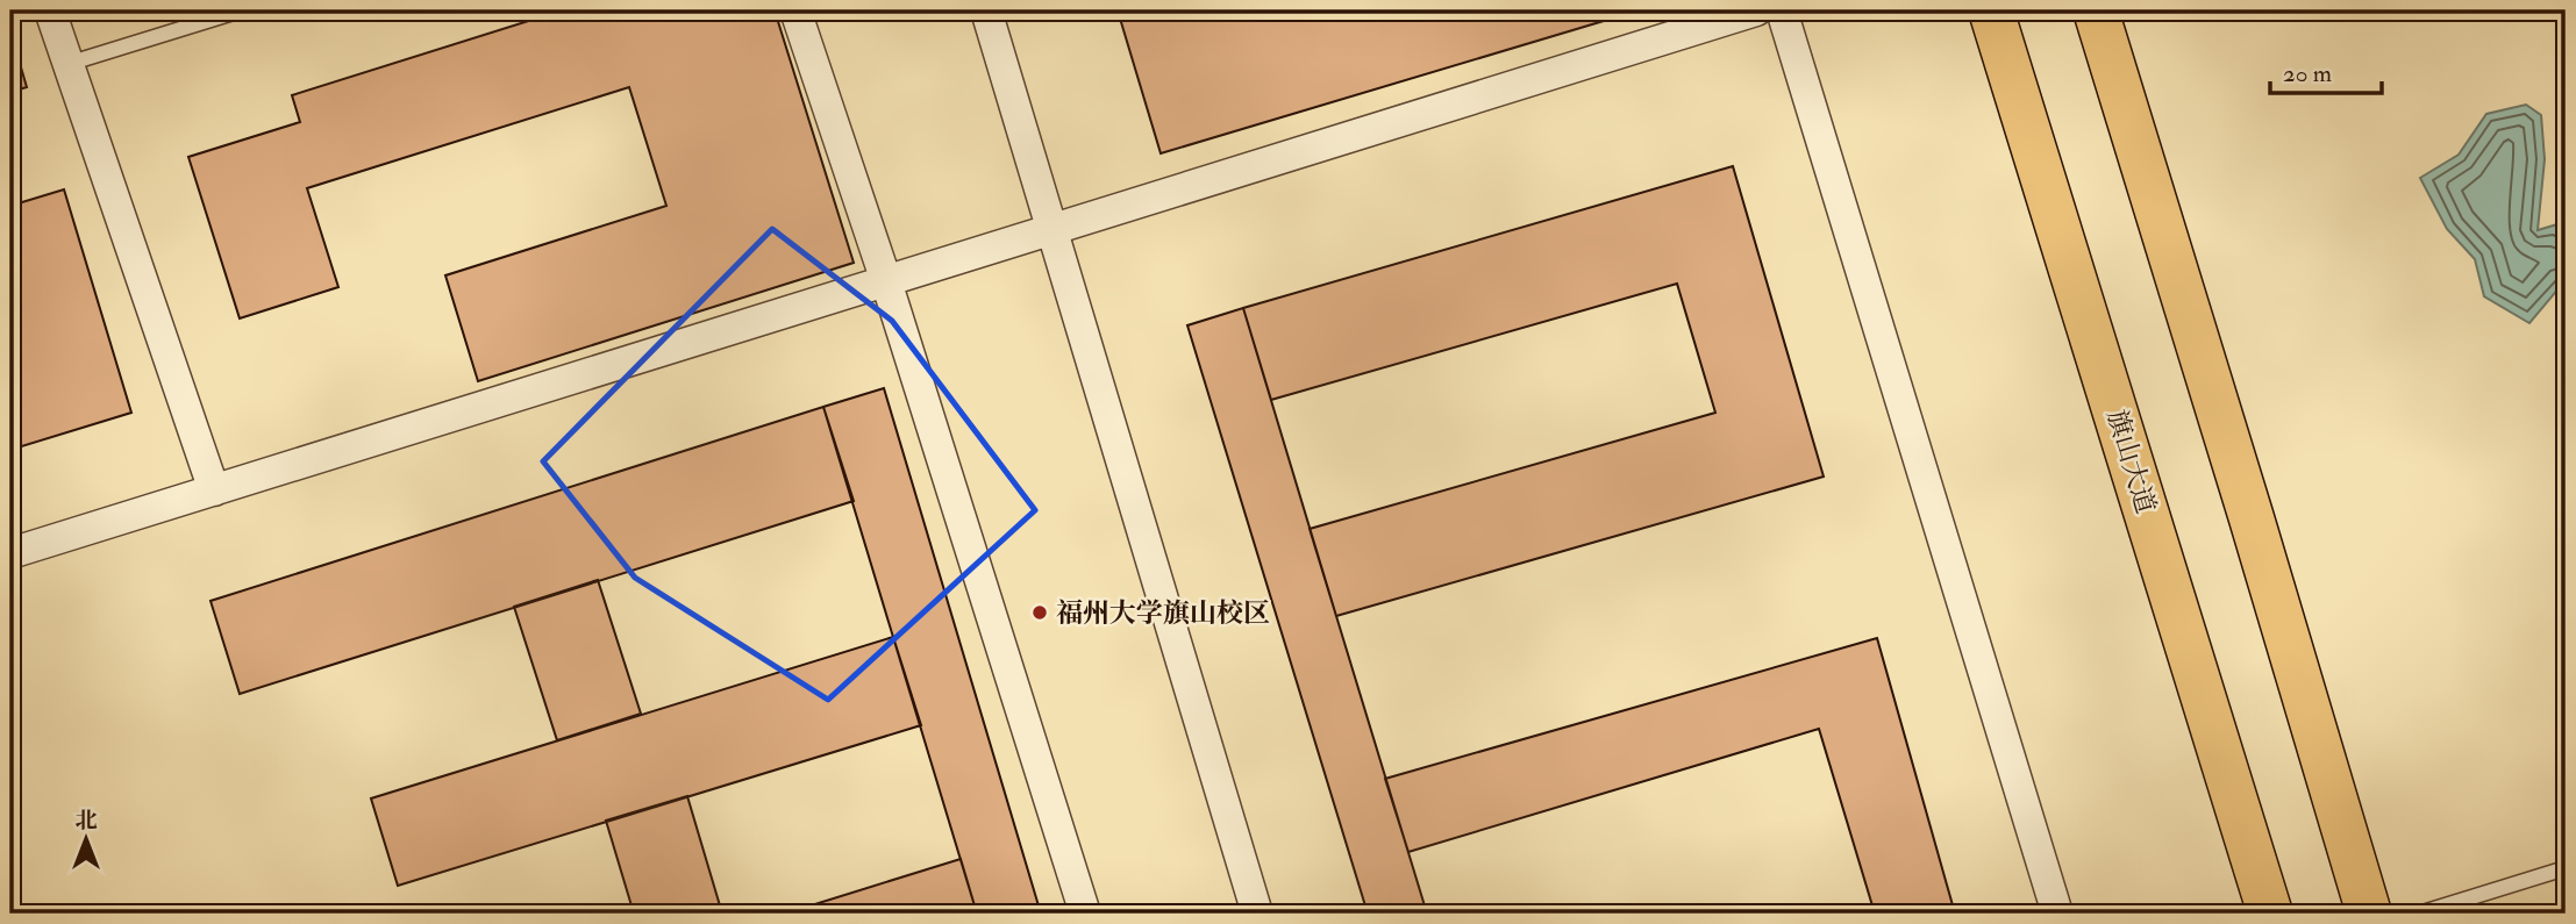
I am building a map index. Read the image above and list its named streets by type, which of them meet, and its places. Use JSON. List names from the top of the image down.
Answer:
{
  "streets": {
    "highway": ["旗山大道"]
  },
  "places": ["福州大学旗山校区"],
  "scale_bar": "20 m",
  "north": "top"
}
